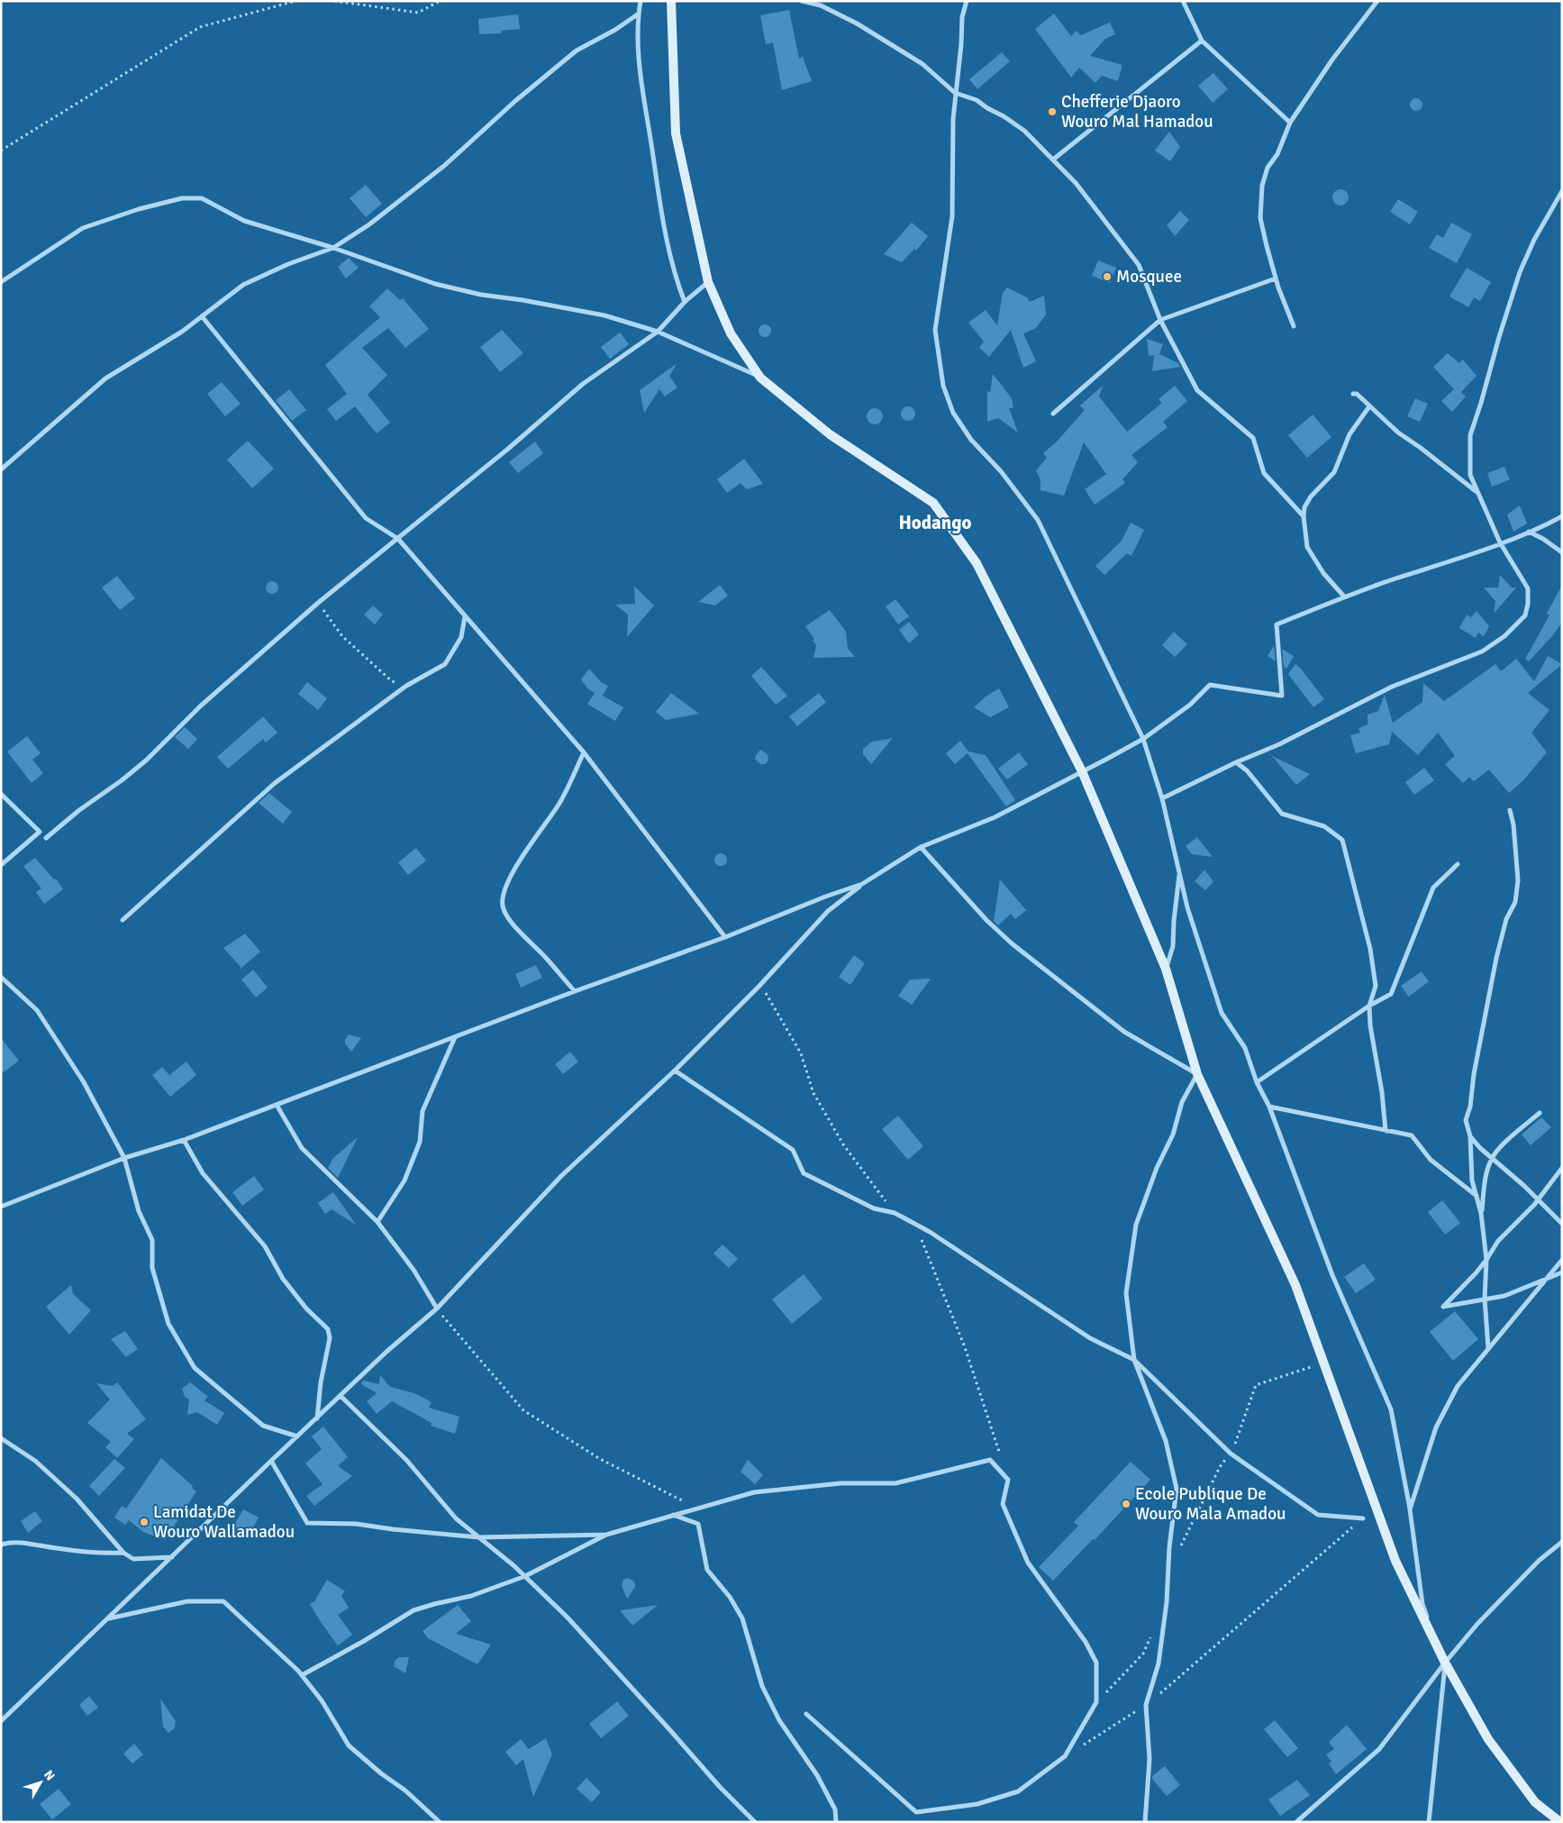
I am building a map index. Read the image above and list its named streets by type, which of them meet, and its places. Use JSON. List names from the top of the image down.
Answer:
{
  "districts": ["Hodango"],
  "places": [
    "Chefferie Djaoro Wouro Mal Hamadou",
    "Mosquee",
    "Ecole Publique De Wouro Mala Amadou",
    "Lamidat De Wouro Wallamadou"
  ],
  "north": "top right"
}
